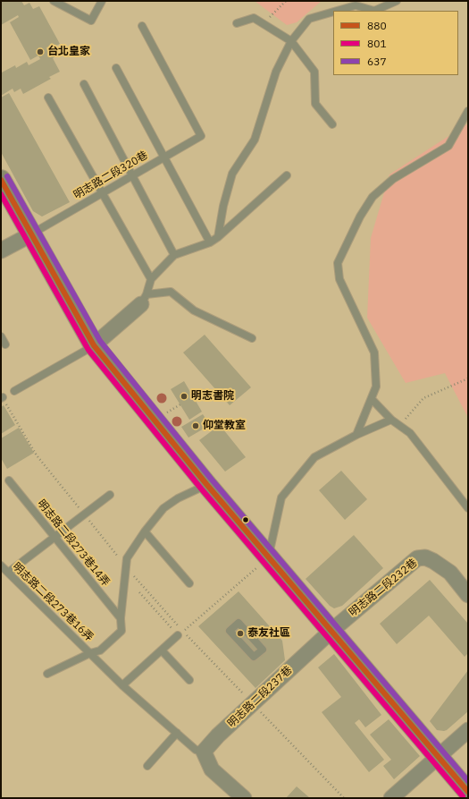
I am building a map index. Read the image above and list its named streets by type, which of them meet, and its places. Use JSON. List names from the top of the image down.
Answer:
{
  "streets": {
    "street": ["明志路二段232巷", "明志路二段237巷"],
    "lane": ["明志路二段320巷", "明志路二段273巷14弄", "明志路二段273巷16弄"]
  },
  "crossings": [
    ["明志路二段232巷", "明志路二段237巷"],
    ["明志路二段273巷16弄", "明志路二段237巷"]
  ],
  "places": [
    "台北皇家",
    "明志書院",
    "仰堂教室",
    "泰友社區"
  ],
  "lines": ["transit line 637", "transit line 880", "transit line 801"],
  "legend": ["880", "801", "637"]
}
